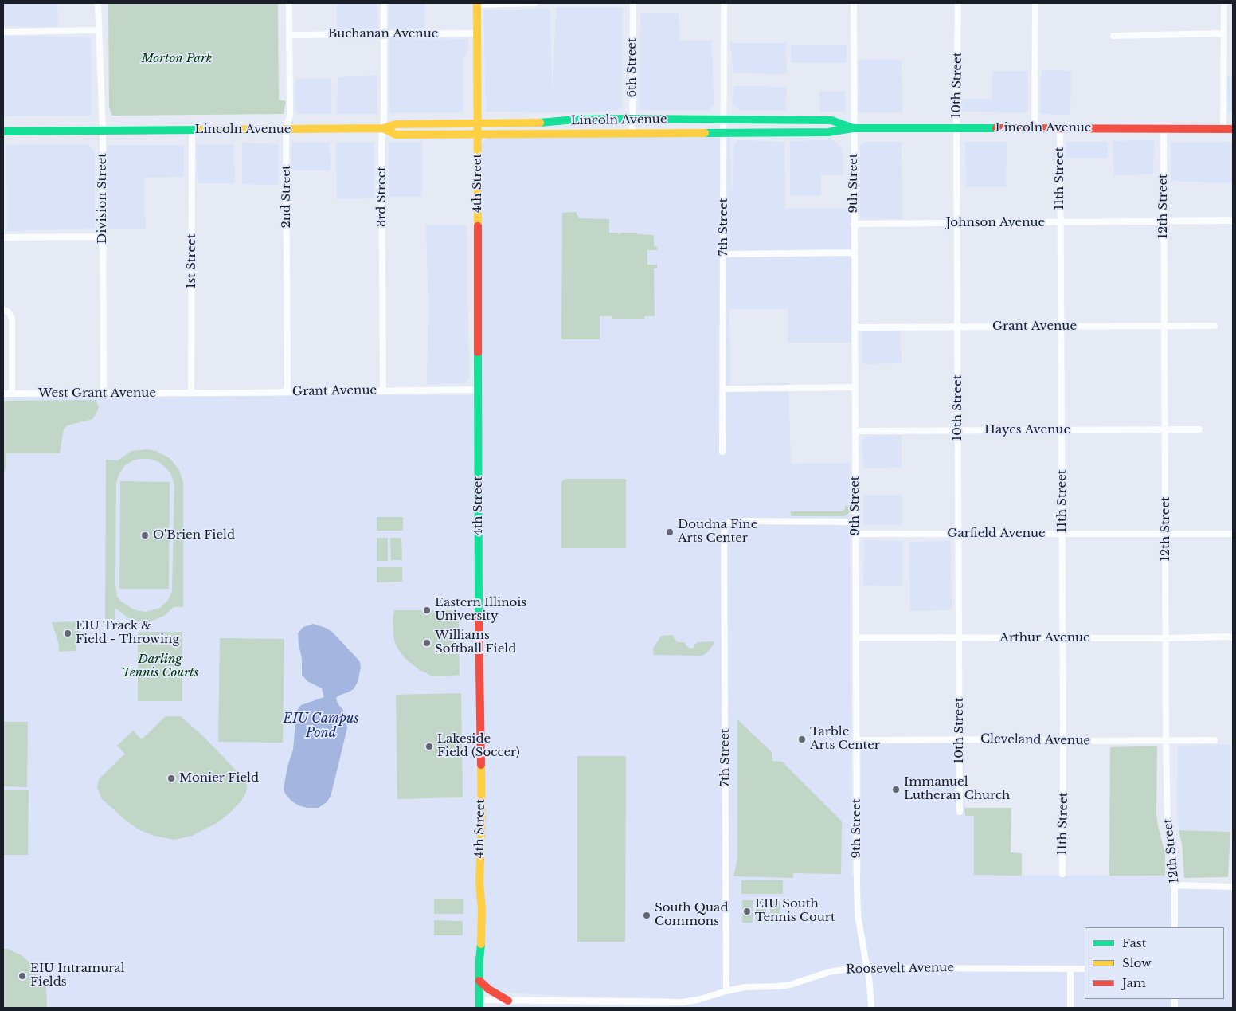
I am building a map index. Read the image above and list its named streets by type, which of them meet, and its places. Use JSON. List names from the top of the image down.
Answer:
{
  "streets": {
    "main road": ["Lincoln Avenue", "4th Street"],
    "street": [
      "Buchanan Avenue",
      "6th Street",
      "10th Street",
      "11th Street",
      "9th Street",
      "2nd Street",
      "3rd Street",
      "Division Street",
      "12th Street",
      "Johnson Avenue",
      "7th Street",
      "1st Street",
      "Grant Avenue",
      "West Grant Avenue",
      "Hayes Avenue",
      "Garfield Avenue",
      "Arthur Avenue",
      "Cleveland Avenue",
      "Roosevelt Avenue"
    ]
  },
  "crossings": [
    ["Buchanan Avenue", "4th Street"],
    ["Buchanan Avenue", "2nd Street"],
    ["Buchanan Avenue", "3rd Street"],
    ["6th Street", "Lincoln Avenue"],
    ["10th Street", "Lincoln Avenue"],
    ["10th Street", "Johnson Avenue"],
    ["10th Street", "Grant Avenue"],
    ["10th Street", "Hayes Avenue"],
    ["10th Street", "Garfield Avenue"],
    ["10th Street", "Arthur Avenue"],
    ["10th Street", "Cleveland Avenue"],
    ["Lincoln Avenue", "11th Street"],
    ["Lincoln Avenue", "4th Street"],
    ["Lincoln Avenue", "9th Street"],
    ["Lincoln Avenue", "2nd Street"],
    ["Lincoln Avenue", "3rd Street"],
    ["Lincoln Avenue", "Division Street"],
    ["Lincoln Avenue", "12th Street"],
    ["Lincoln Avenue", "7th Street"],
    ["Lincoln Avenue", "1st Street"],
    ["11th Street", "Johnson Avenue"],
    ["11th Street", "Grant Avenue"],
    ["11th Street", "Hayes Avenue"],
    ["11th Street", "Garfield Avenue"],
    ["11th Street", "Arthur Avenue"],
    ["11th Street", "Cleveland Avenue"],
    ["4th Street", "Grant Avenue"],
    ["4th Street", "Roosevelt Avenue"],
    ["9th Street", "Johnson Avenue"],
    ["9th Street", "7th Street"],
    ["9th Street", "Grant Avenue"],
    ["9th Street", "Hayes Avenue"],
    ["9th Street", "Garfield Avenue"],
    ["9th Street", "Arthur Avenue"],
    ["9th Street", "Cleveland Avenue"],
    ["9th Street", "Roosevelt Avenue"],
    ["2nd Street", "Grant Avenue"],
    ["3rd Street", "Grant Avenue"],
    ["Division Street", "West Grant Avenue"],
    ["12th Street", "Johnson Avenue"],
    ["12th Street", "Grant Avenue"],
    ["12th Street", "Hayes Avenue"],
    ["12th Street", "Garfield Avenue"],
    ["12th Street", "Arthur Avenue"],
    ["12th Street", "Cleveland Avenue"],
    ["7th Street", "Roosevelt Avenue"],
    ["1st Street", "Grant Avenue"],
    ["1st Street", "West Grant Avenue"],
    ["Grant Avenue", "West Grant Avenue"]
  ],
  "water": ["EIU Campus Pond"],
  "parks": ["Morton Park", "Darling Tennis Courts"],
  "places": [
    "Doudna Fine Arts Center",
    "O'Brien Field",
    "Eastern Illinois University",
    "EIU Track & Field - Throwing",
    "Williams Softball Field",
    "Tarble Arts Center",
    "Lakeside Field (Soccer)",
    "Monier Field",
    "Immanuel Lutheran Church",
    "EIU South Tennis Court",
    "South Quad Commons",
    "EIU Intramural Fields"
  ],
  "legend": ["Fast", "Slow", "Jam"]
}
